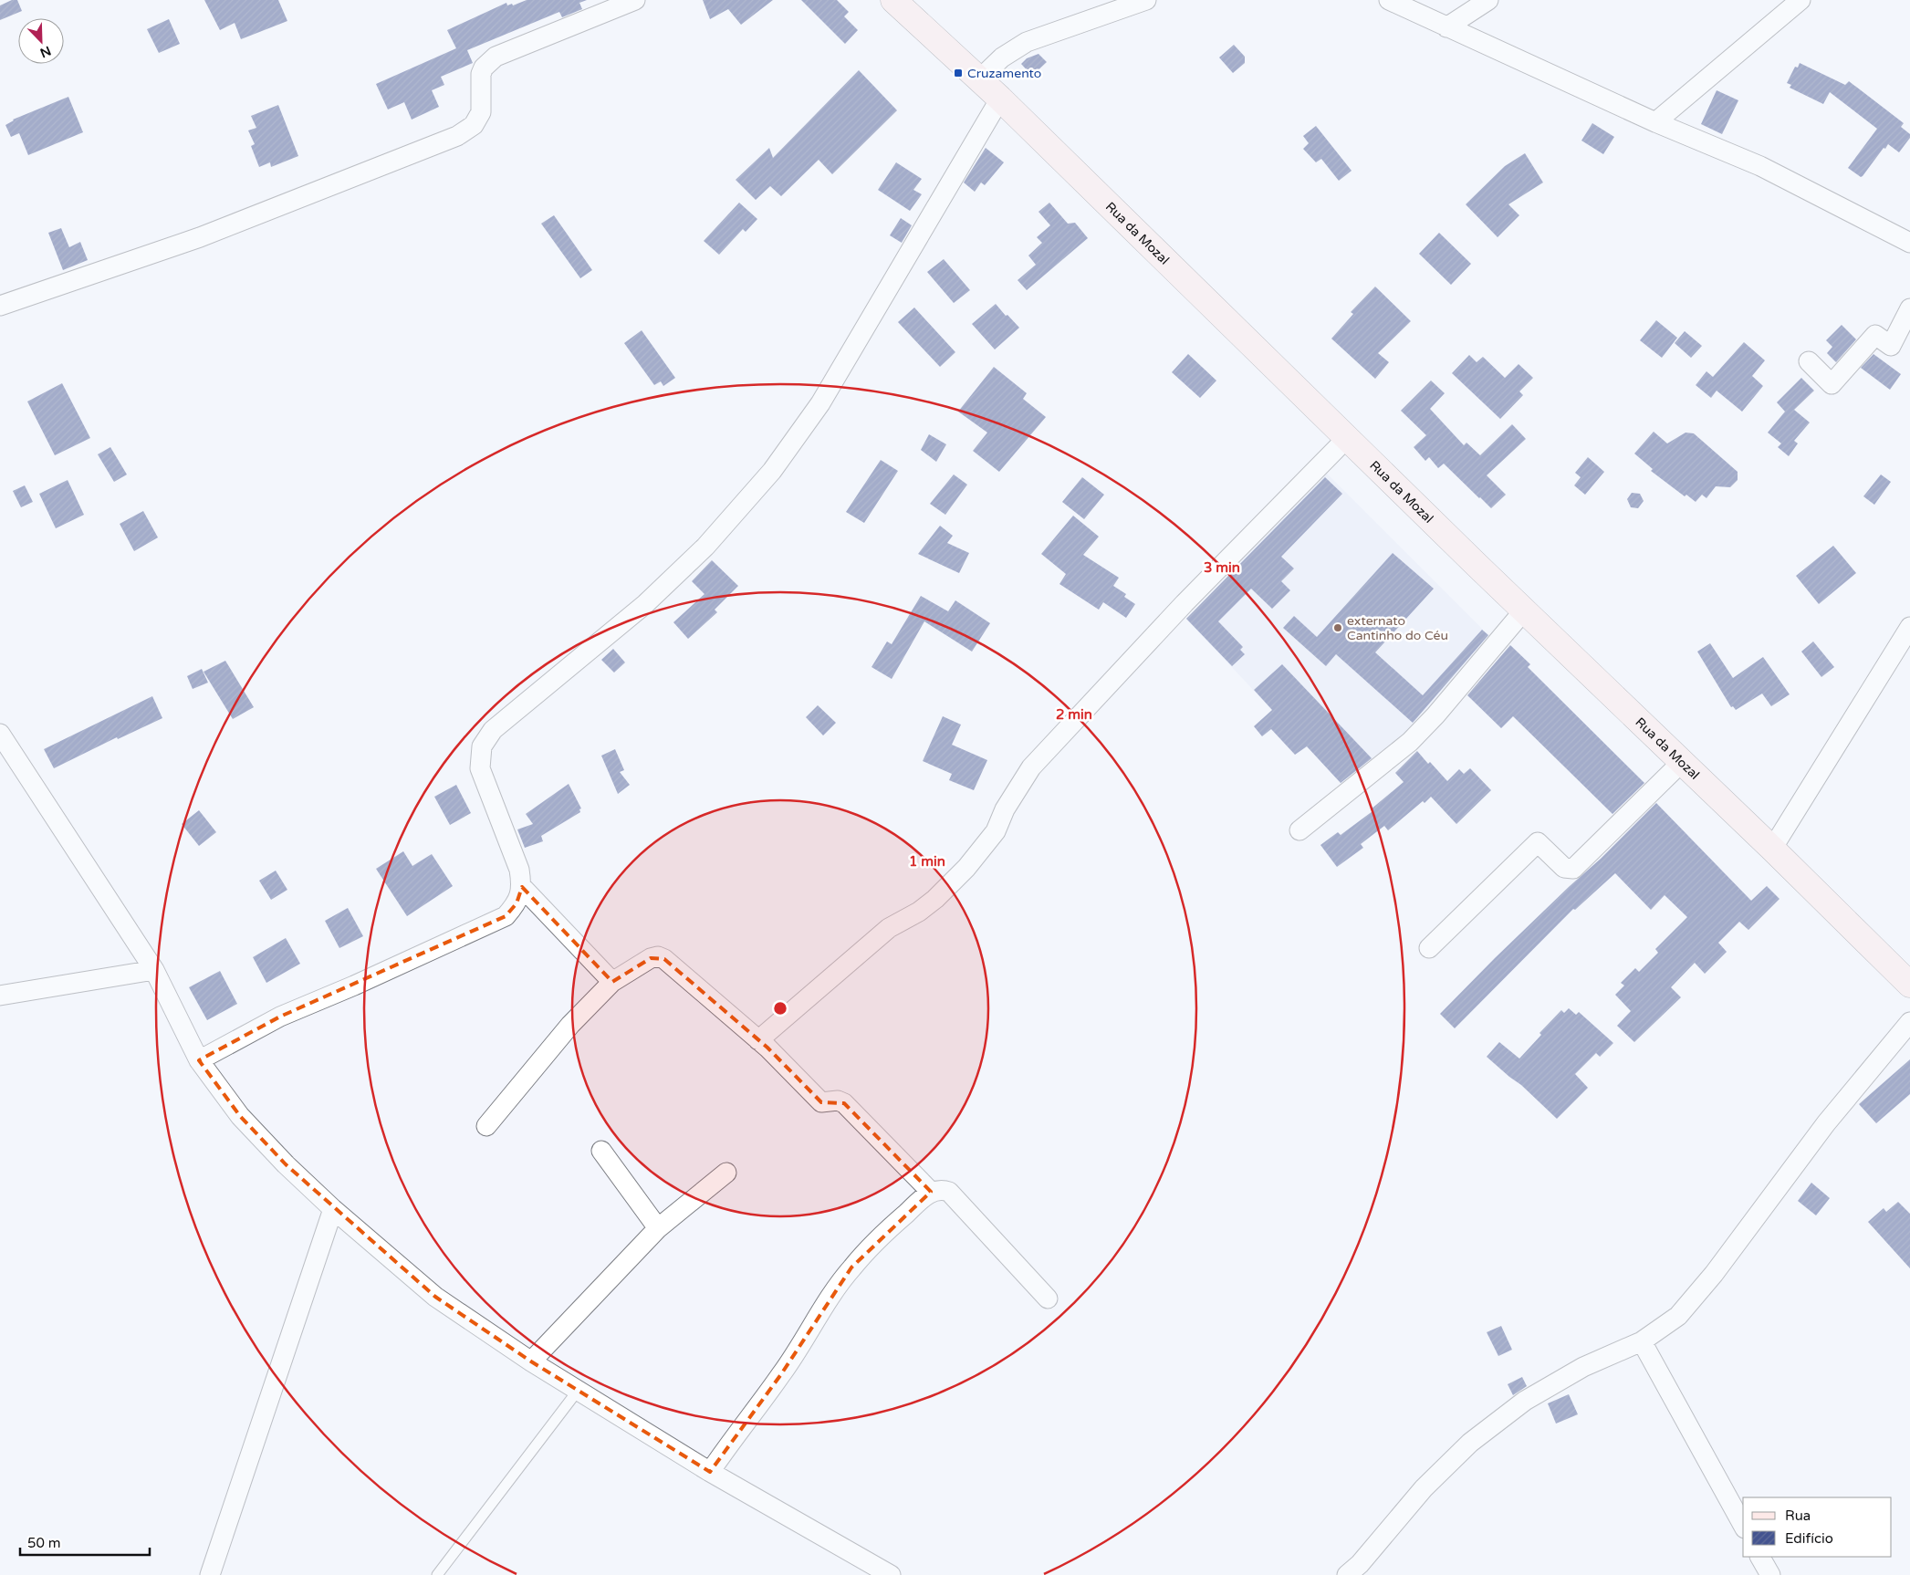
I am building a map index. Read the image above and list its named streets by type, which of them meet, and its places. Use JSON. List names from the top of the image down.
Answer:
{
  "streets": {
    "main road": ["Rua da Mozal"]
  },
  "places": {
    "transit": ["Cruzamento"],
    "other": ["externato Cantinho do Céu"]
  },
  "legend": ["Rua", "Edifício"],
  "scale_bar": "50 m",
  "north": "bottom right",
  "rings": ["3 min", "2 min", "1 min"]
}
